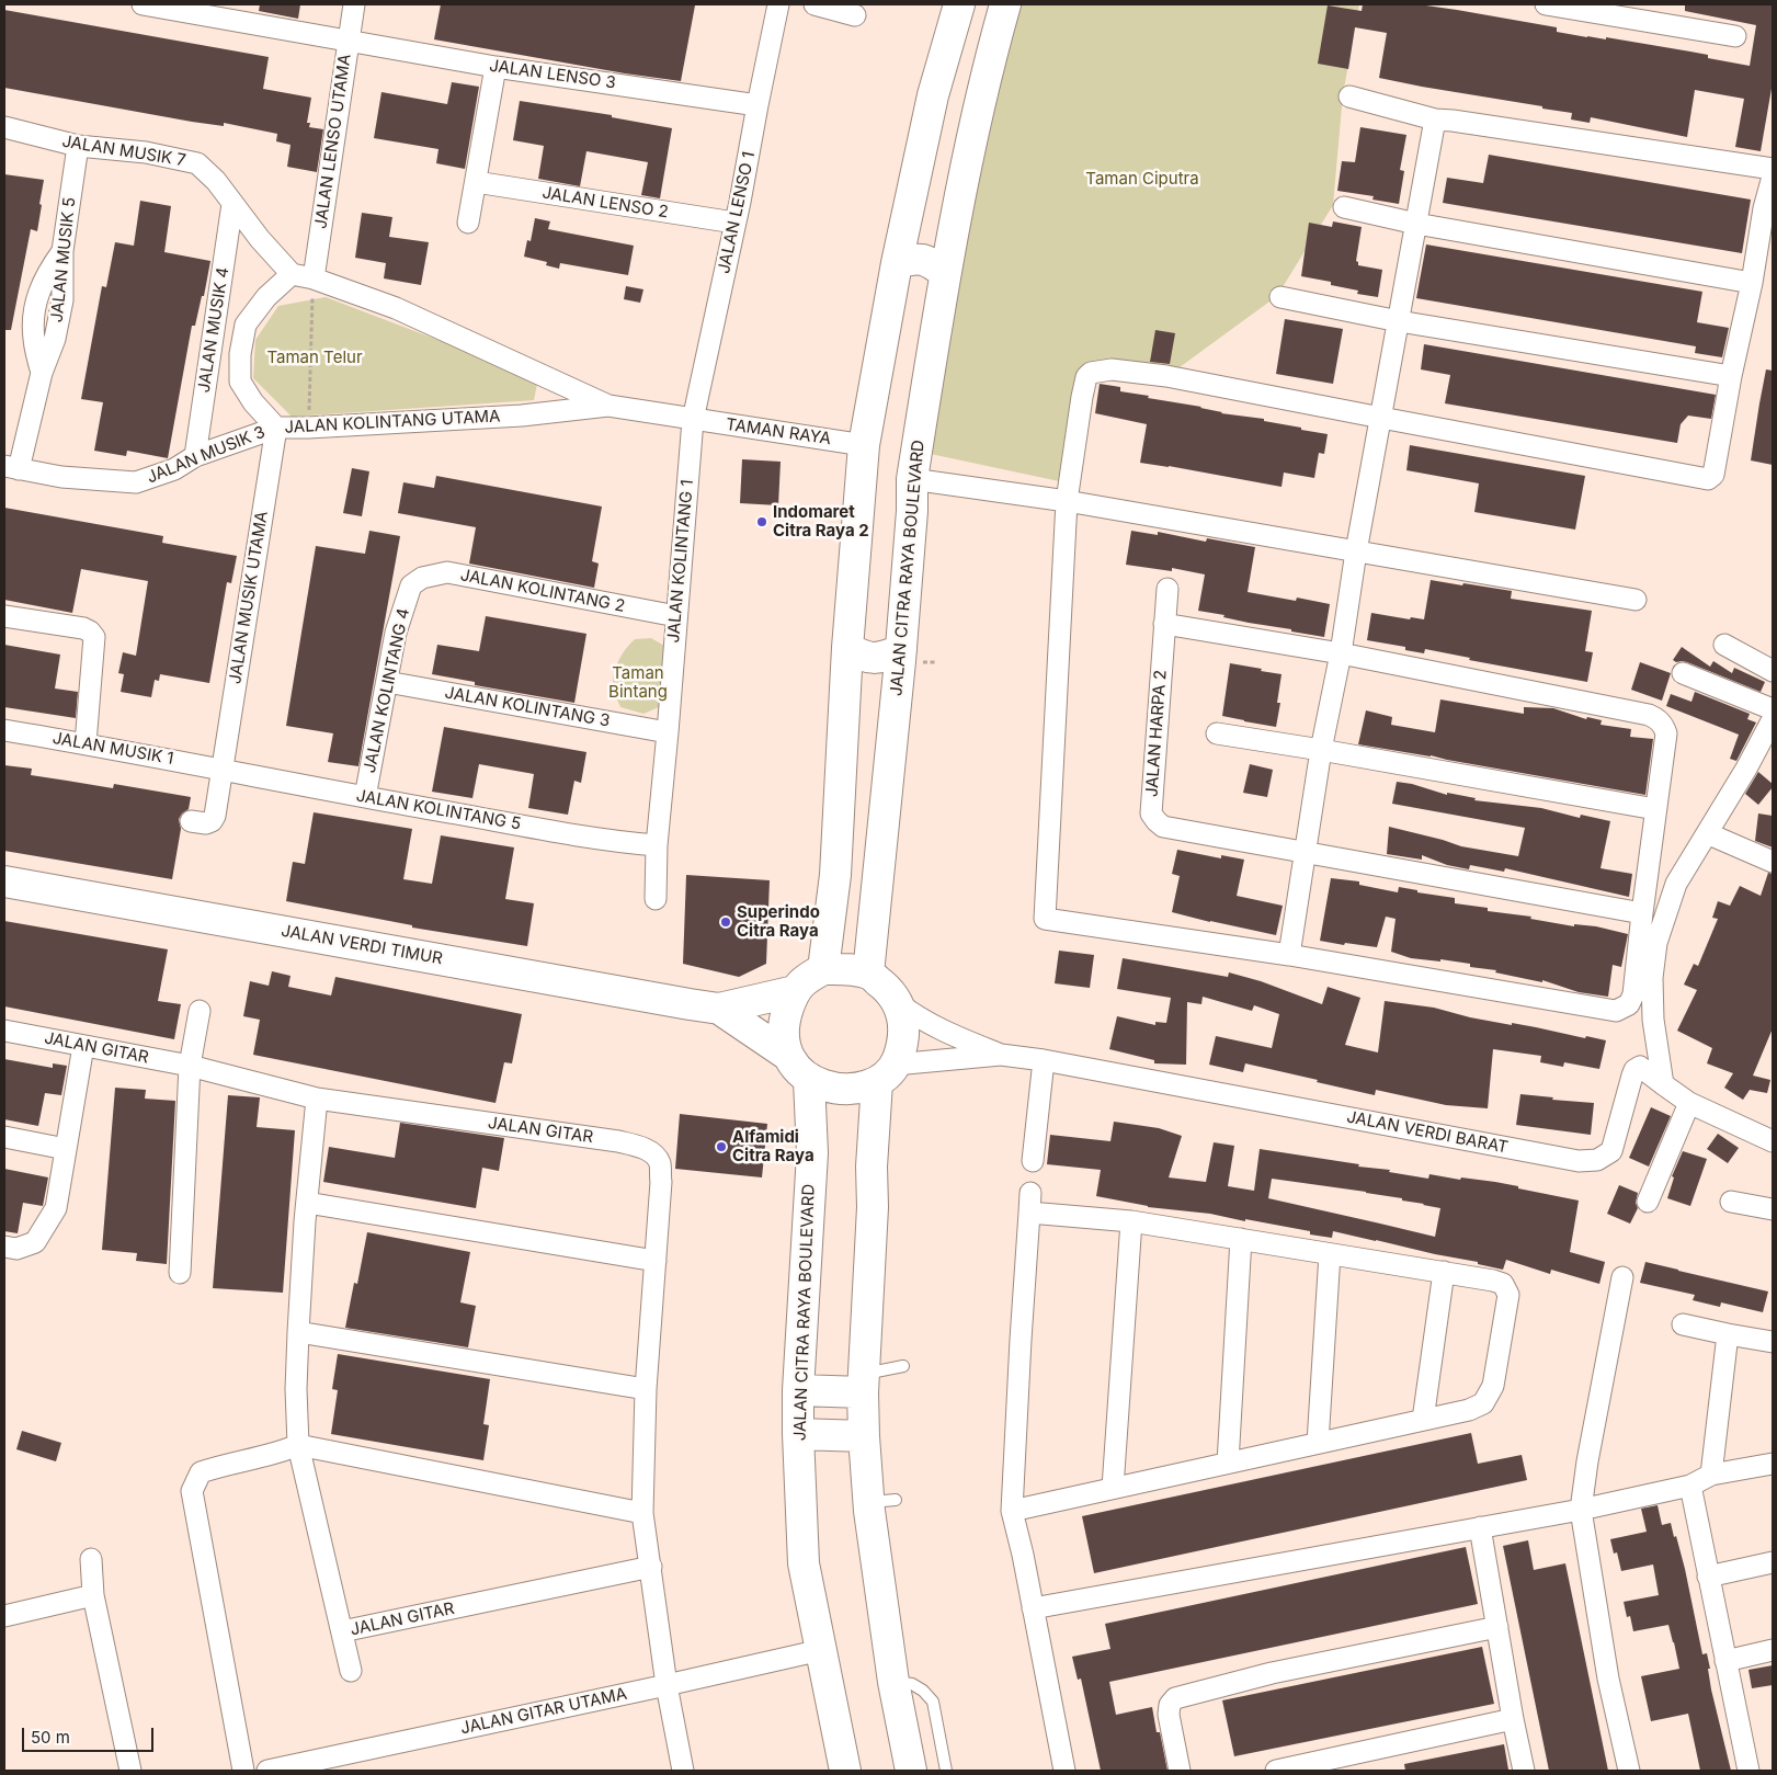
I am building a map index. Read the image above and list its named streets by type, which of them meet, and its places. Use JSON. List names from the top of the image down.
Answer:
{
  "streets": {
    "main road": ["JALAN CITRA RAYA BOULEVARD", "JALAN VERDI TIMUR"],
    "street": [
      "JALAN LENSO 3",
      "JALAN LENSO UTAMA",
      "JALAN MUSIK 7",
      "JALAN LENSO 2",
      "JALAN LENSO 1",
      "JALAN MUSIK 5",
      "JALAN MUSIK 4",
      "JALAN KOLINTANG UTAMA",
      "TAMAN RAYA",
      "JALAN MUSIK 3",
      "JALAN KOLINTANG 1",
      "JALAN KOLINTANG 2",
      "JALAN MUSIK UTAMA",
      "JALAN KOLINTANG 4",
      "JALAN KOLINTANG 3",
      "JALAN HARPA 2",
      "JALAN MUSIK 1",
      "JALAN KOLINTANG 5",
      "JALAN GITAR",
      "JALAN VERDI BARAT",
      "JALAN GITAR UTAMA"
    ]
  },
  "crossings": [
    ["JALAN LENSO 3", "JALAN LENSO UTAMA"],
    ["JALAN LENSO 3", "JALAN LENSO 1"],
    ["JALAN LENSO UTAMA", "JALAN KOLINTANG UTAMA"],
    ["JALAN MUSIK 7", "JALAN MUSIK 5"],
    ["JALAN MUSIK 7", "JALAN MUSIK 4"],
    ["JALAN MUSIK 7", "JALAN KOLINTANG UTAMA"],
    ["JALAN LENSO 2", "JALAN LENSO 1"],
    ["JALAN LENSO 1", "JALAN KOLINTANG UTAMA"],
    ["JALAN LENSO 1", "TAMAN RAYA"],
    ["JALAN LENSO 1", "JALAN KOLINTANG 1"],
    ["JALAN MUSIK 5", "JALAN MUSIK 3"],
    ["JALAN MUSIK 4", "JALAN MUSIK 3"],
    ["JALAN KOLINTANG UTAMA", "TAMAN RAYA"],
    ["JALAN KOLINTANG UTAMA", "JALAN MUSIK 3"],
    ["JALAN KOLINTANG UTAMA", "JALAN KOLINTANG 1"],
    ["JALAN KOLINTANG UTAMA", "JALAN MUSIK UTAMA"],
    ["TAMAN RAYA", "JALAN KOLINTANG 1"],
    ["JALAN MUSIK 3", "JALAN MUSIK UTAMA"],
    ["JALAN KOLINTANG 1", "JALAN KOLINTANG 2"],
    ["JALAN KOLINTANG 1", "JALAN KOLINTANG 3"],
    ["JALAN KOLINTANG 1", "JALAN KOLINTANG 5"],
    ["JALAN CITRA RAYA BOULEVARD", "JALAN VERDI TIMUR"],
    ["JALAN CITRA RAYA BOULEVARD", "JALAN VERDI BARAT"],
    ["JALAN CITRA RAYA BOULEVARD", "JALAN GITAR UTAMA"],
    ["JALAN KOLINTANG 2", "JALAN KOLINTANG 4"],
    ["JALAN MUSIK UTAMA", "JALAN MUSIK 1"],
    ["JALAN MUSIK UTAMA", "JALAN KOLINTANG 5"],
    ["JALAN KOLINTANG 4", "JALAN KOLINTANG 3"],
    ["JALAN KOLINTANG 4", "JALAN KOLINTANG 5"],
    ["JALAN MUSIK 1", "JALAN KOLINTANG 5"],
    ["JALAN VERDI TIMUR", "JALAN VERDI BARAT"],
    ["JALAN GITAR", "JALAN GITAR UTAMA"]
  ],
  "parks": ["Taman Ciputra", "Taman Telur", "Taman Bintang"],
  "places": ["Indomaret Citra Raya 2", "Superindo Citra Raya", "Alfamidi Citra Raya"],
  "scale_bar": "50 m"
}
